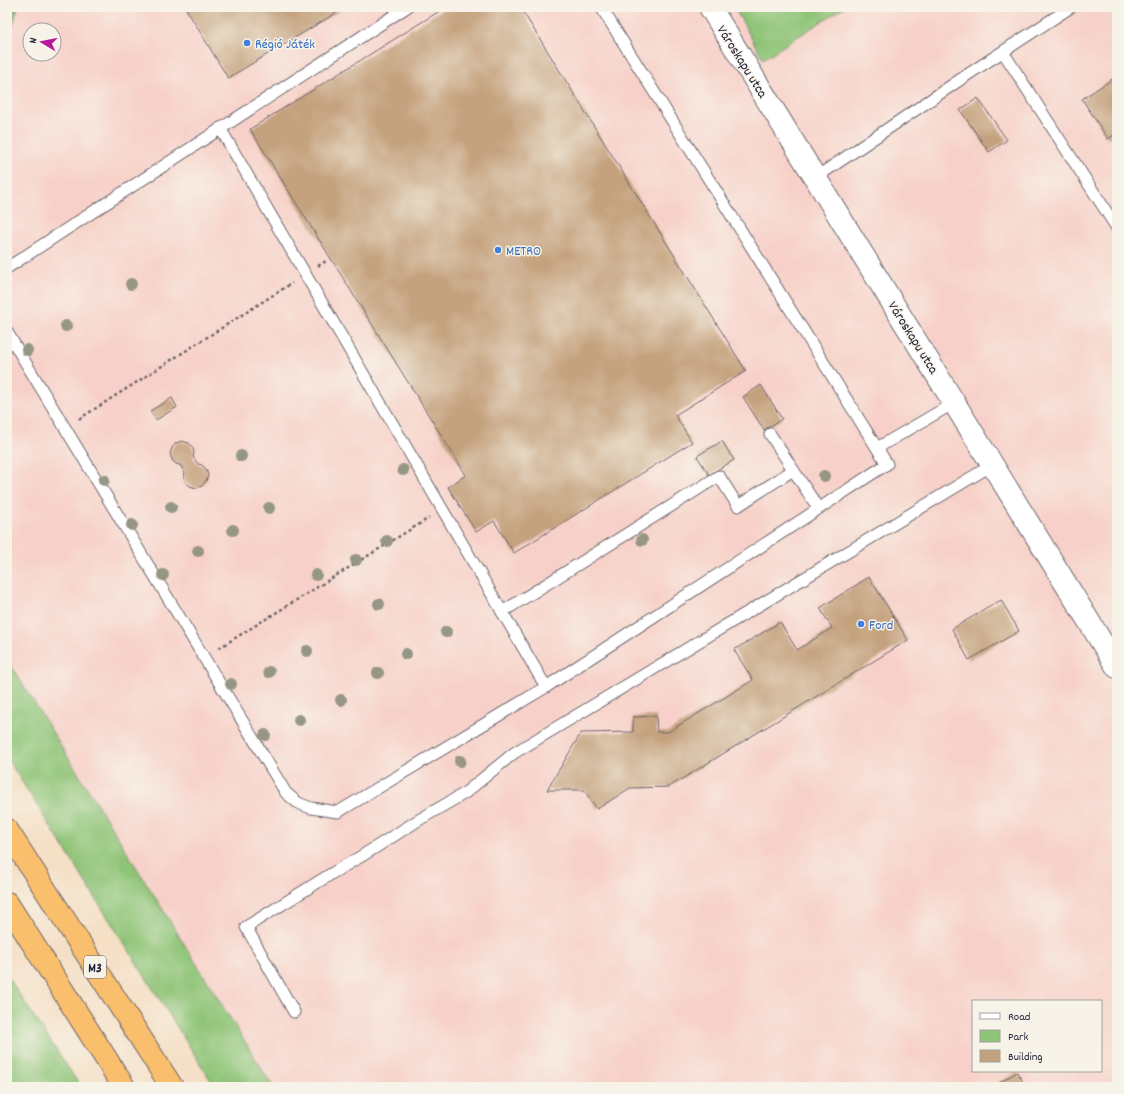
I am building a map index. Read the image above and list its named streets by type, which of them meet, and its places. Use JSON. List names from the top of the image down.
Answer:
{
  "streets": {
    "highway": ["M3"],
    "street": ["Városkapu utca"]
  },
  "places": ["Régió Játék", "METRO", "Ford"],
  "legend": ["Road", "Park", "Building"],
  "north": "left"
}
